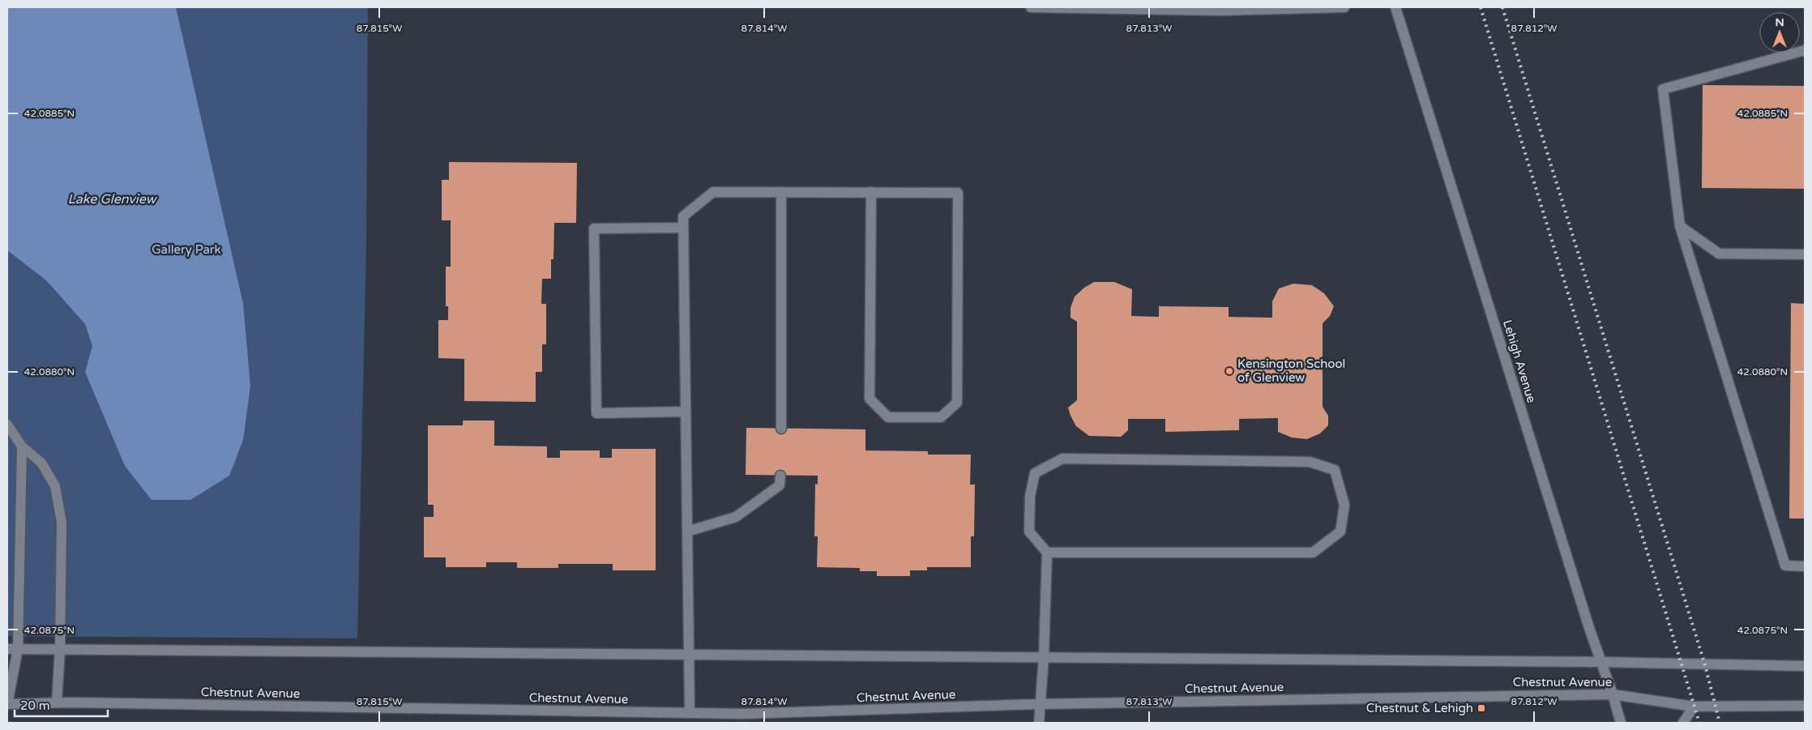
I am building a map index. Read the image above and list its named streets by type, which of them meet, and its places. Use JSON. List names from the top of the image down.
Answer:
{
  "streets": {
    "street": ["Lehigh Avenue", "Chestnut Avenue"]
  },
  "crossings": [
    ["Lehigh Avenue", "Chestnut Avenue"]
  ],
  "water": ["Lake Glenview"],
  "parks": ["Gallery Park"],
  "places": {
    "other": ["Kensington School of Glenview"],
    "transit": ["Chestnut & Lehigh"]
  },
  "scale_bar": "20 m",
  "north": "top",
  "coordinates": [
    "87.815°W",
    "87.814°W",
    "87.813°W",
    "87.812°W",
    "42.0885°N",
    "42.0880°N",
    "42.0875°N"
  ]
}
